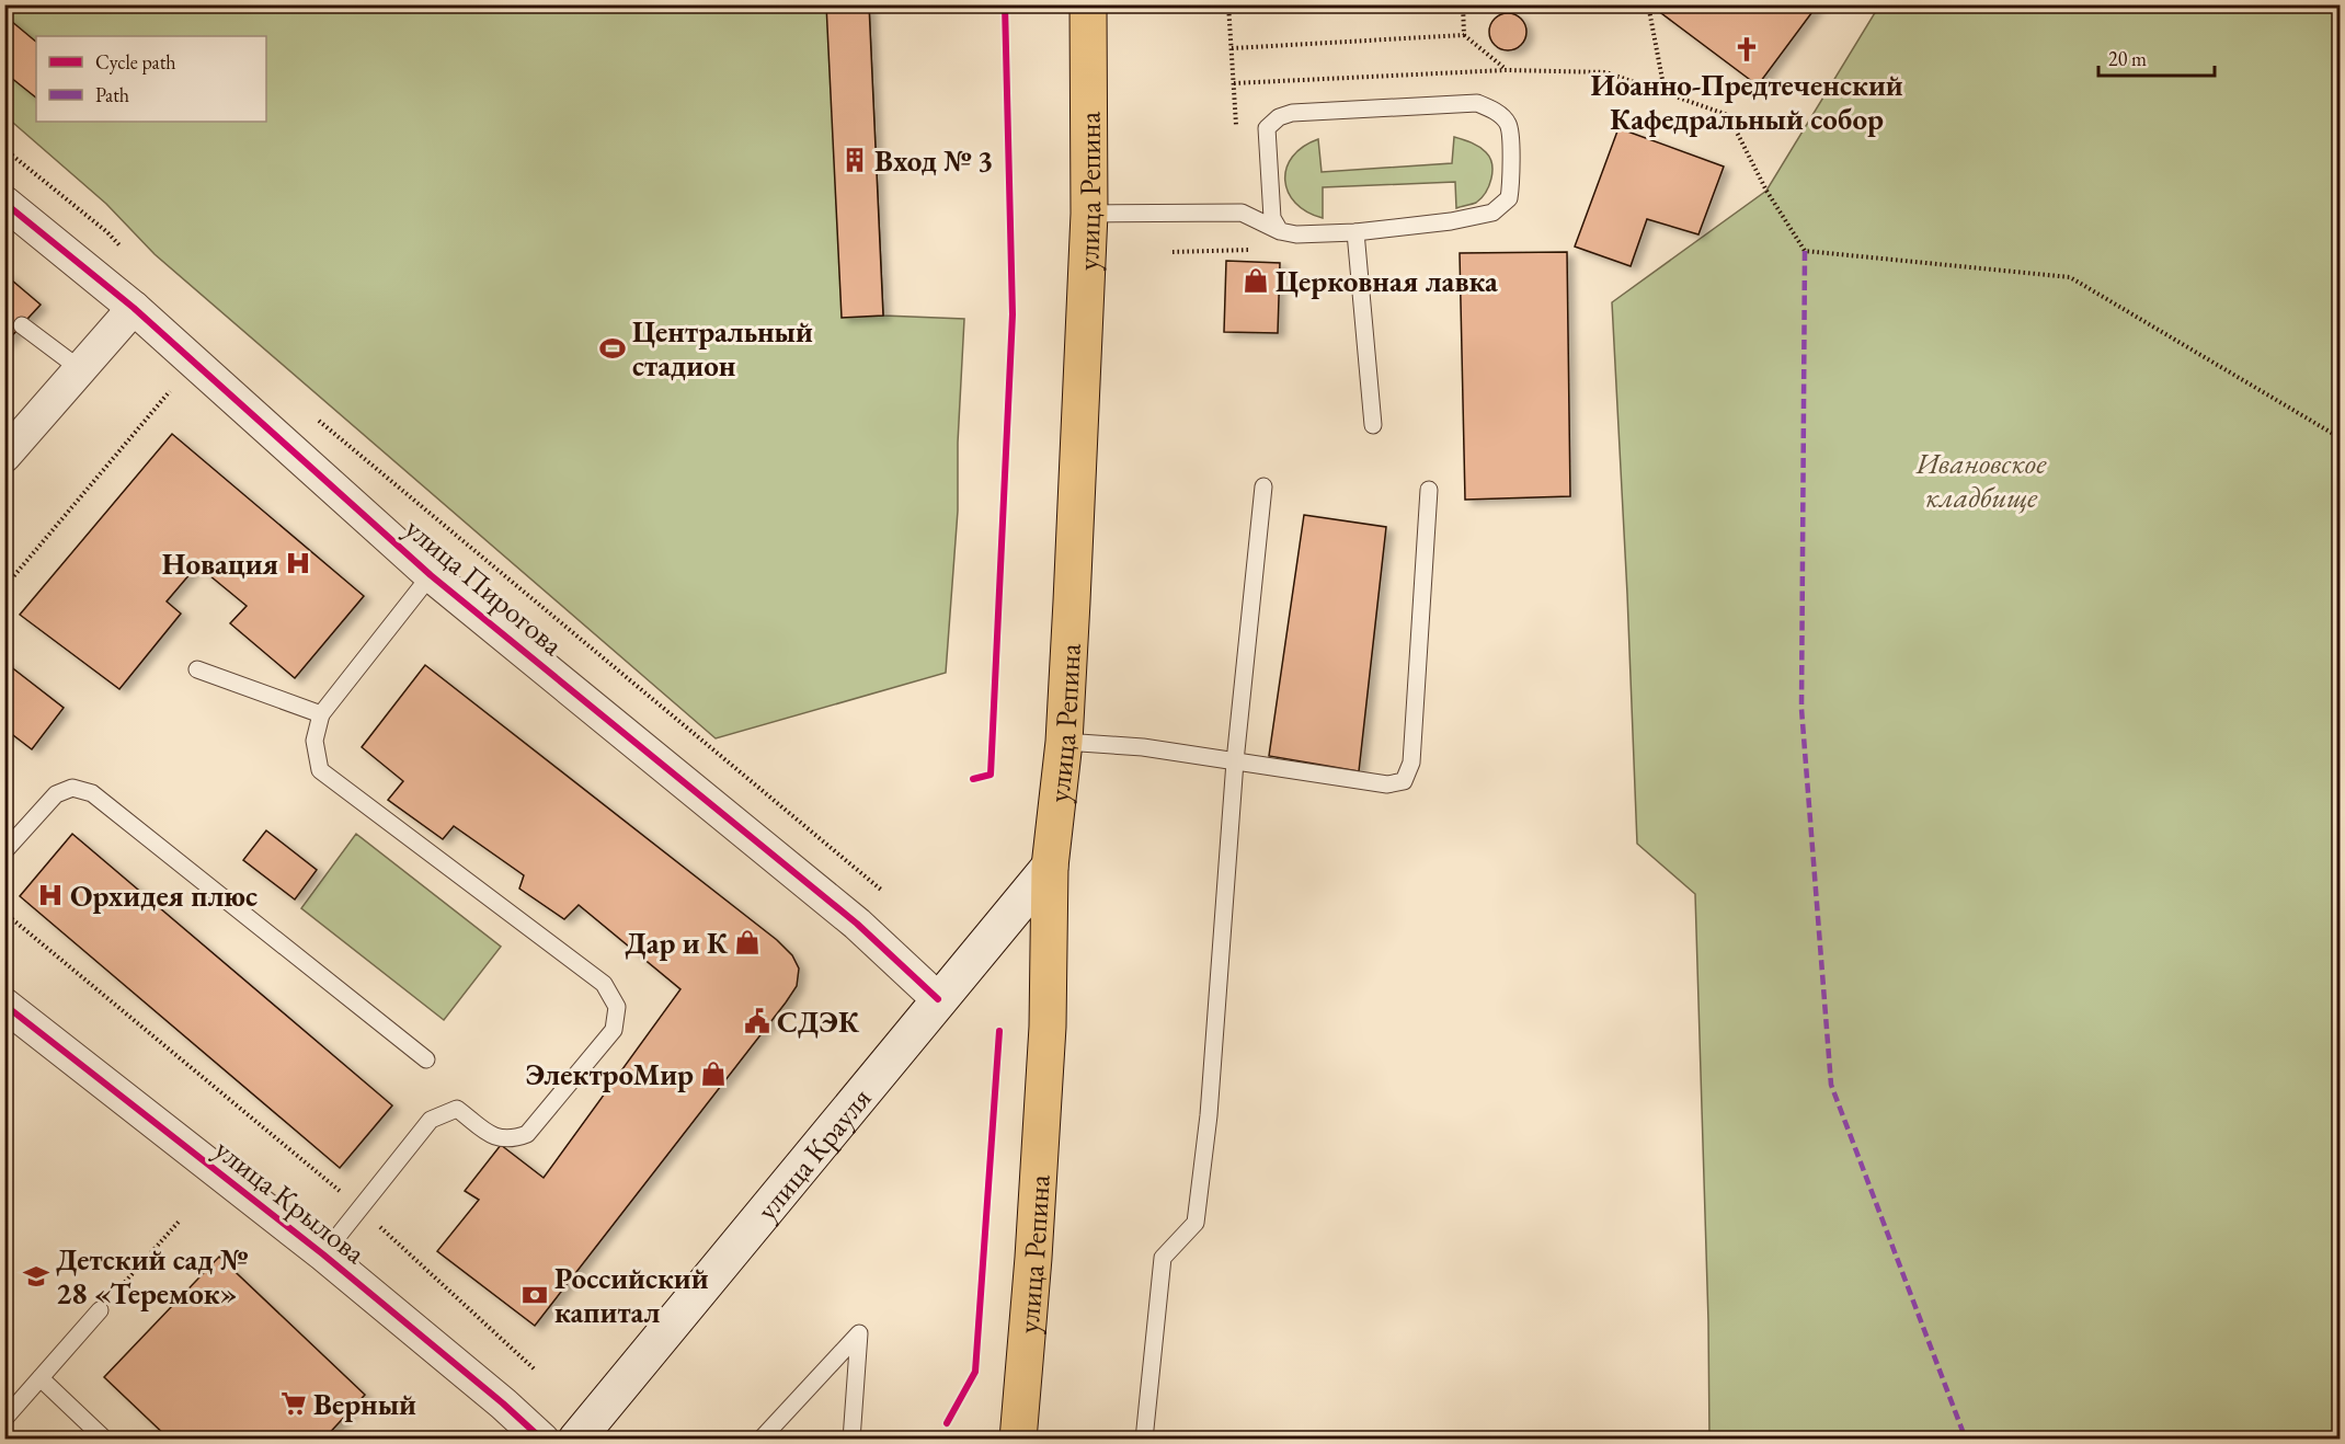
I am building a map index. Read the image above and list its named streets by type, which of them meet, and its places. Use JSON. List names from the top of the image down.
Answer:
{
  "streets": {
    "main road": ["улица Репина", "улица Крауля"],
    "street": ["улица Пирогова", "улица Крылова"]
  },
  "crossings": [
    ["улица Репина", "улица Крауля"],
    ["улица Пирогова", "улица Крауля"]
  ],
  "parks": ["Ивановское кладбище"],
  "places": {
    "church": ["Иоанно-Предтеченский Кафедральный собор"],
    "building": ["Вход № 3"],
    "shop": ["Церковная лавка", "Дар и К", "ЭлектроМир"],
    "sports": ["Центральный стадион"],
    "hospital": ["Новация", "Орхидея плюс"],
    "public building": ["СДЭК"],
    "school or university": ["Детский сад № 28 «Теремок»"],
    "bank": ["Российский капитал"],
    "supermarket": ["Верный"]
  },
  "legend": ["Cycle path", "Path"],
  "scale_bar": "20 m"
}
